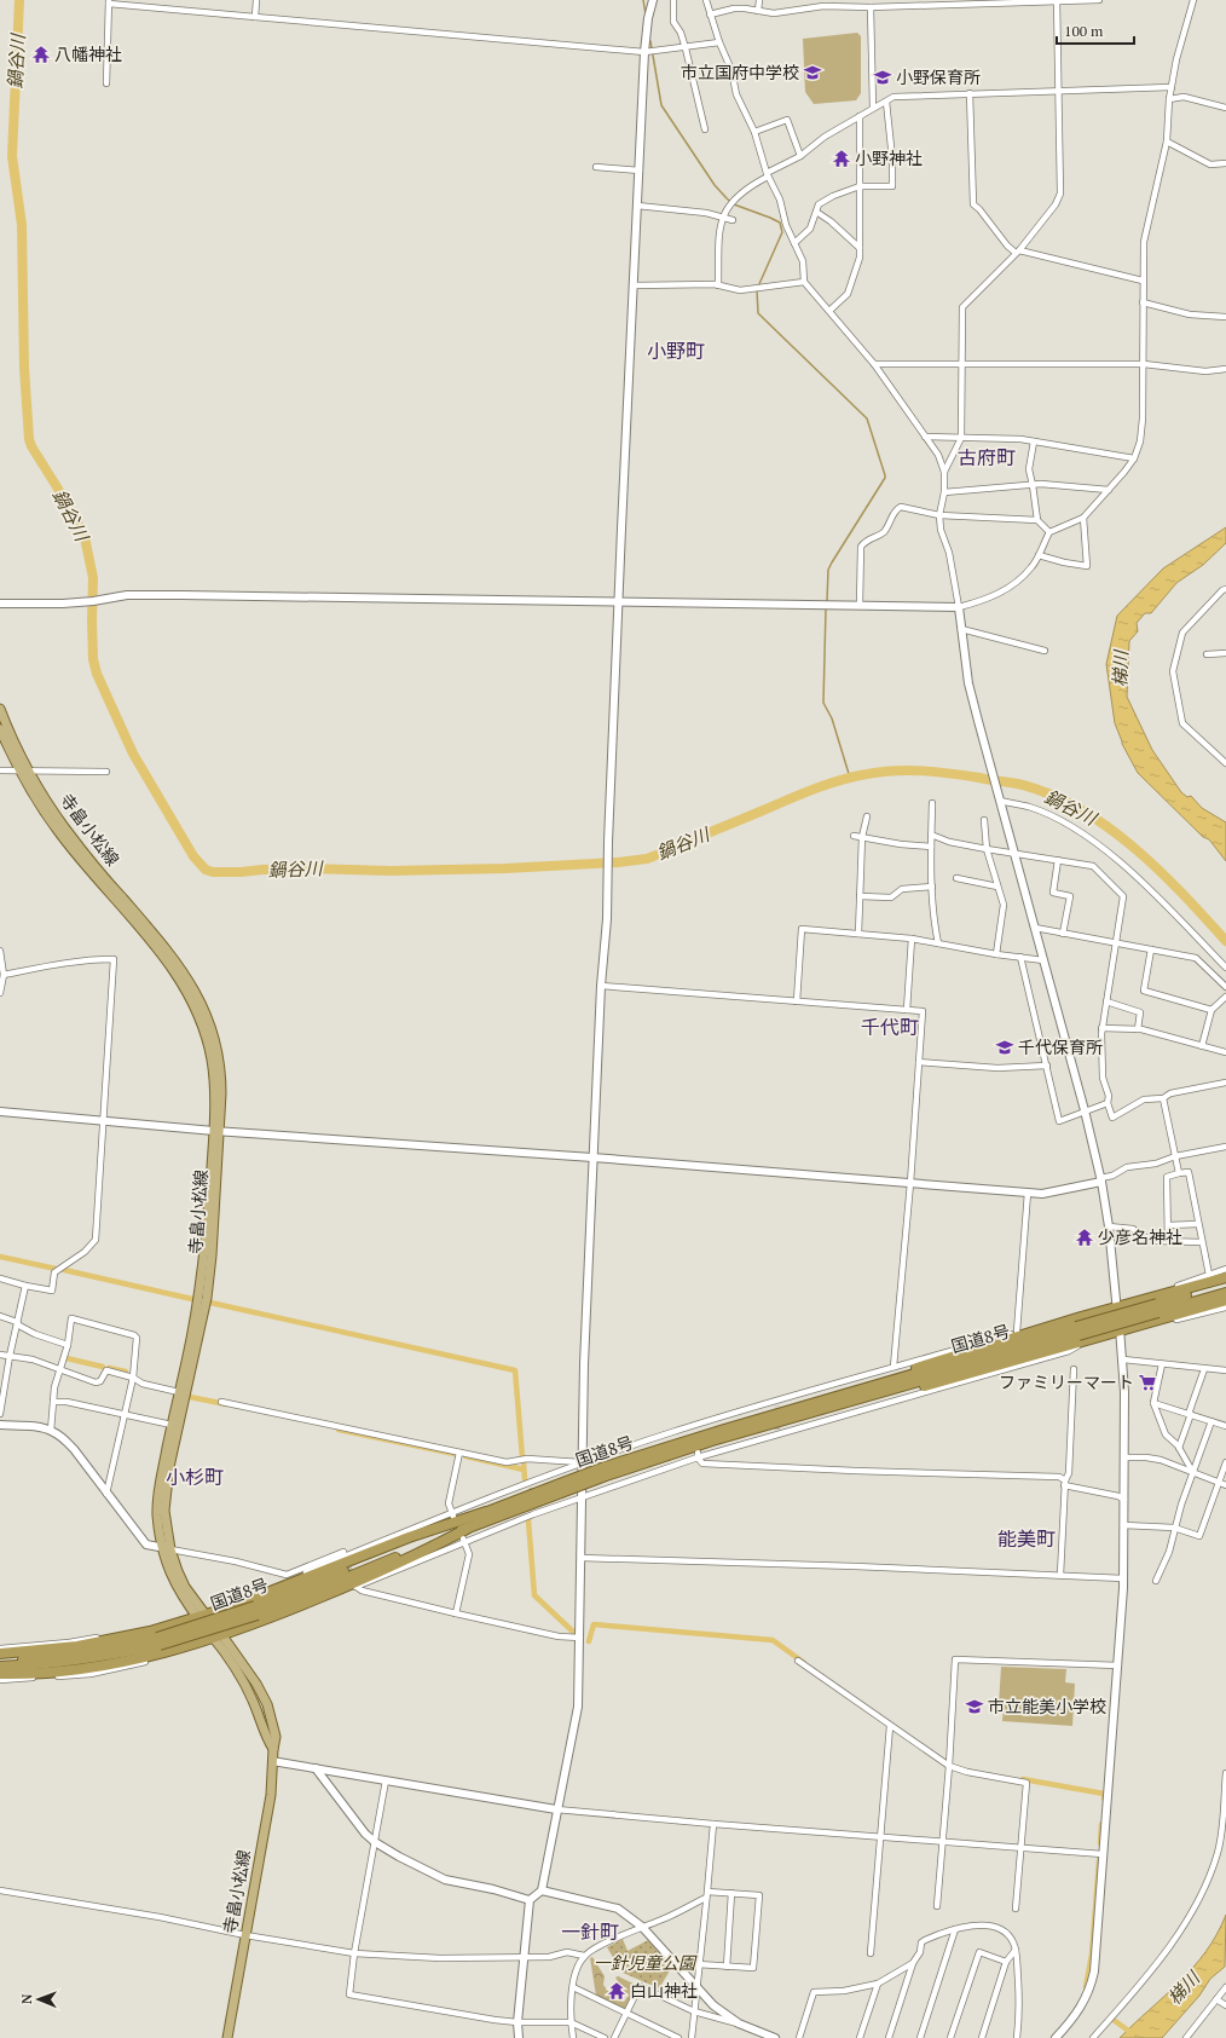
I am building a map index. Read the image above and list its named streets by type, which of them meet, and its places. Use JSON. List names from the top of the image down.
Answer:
{
  "streets": {
    "highway": ["国道8号"],
    "main road": ["寺畠小松線"]
  },
  "districts": [
    "小野町",
    "古府町",
    "千代町",
    "小杉町",
    "能美町",
    "一針町"
  ],
  "water": ["鍋谷川", "梯川"],
  "parks": ["一針児童公園"],
  "places": {
    "temple": [
      "八幡神社",
      "小野神社",
      "少彦名神社",
      "白山神社"
    ],
    "school or university": [
      "市立国府中学校",
      "小野保育所",
      "千代保育所",
      "市立能美小学校"
    ],
    "supermarket": ["ファミリーマート"]
  },
  "scale_bar": "100 m",
  "north": "left"
}
